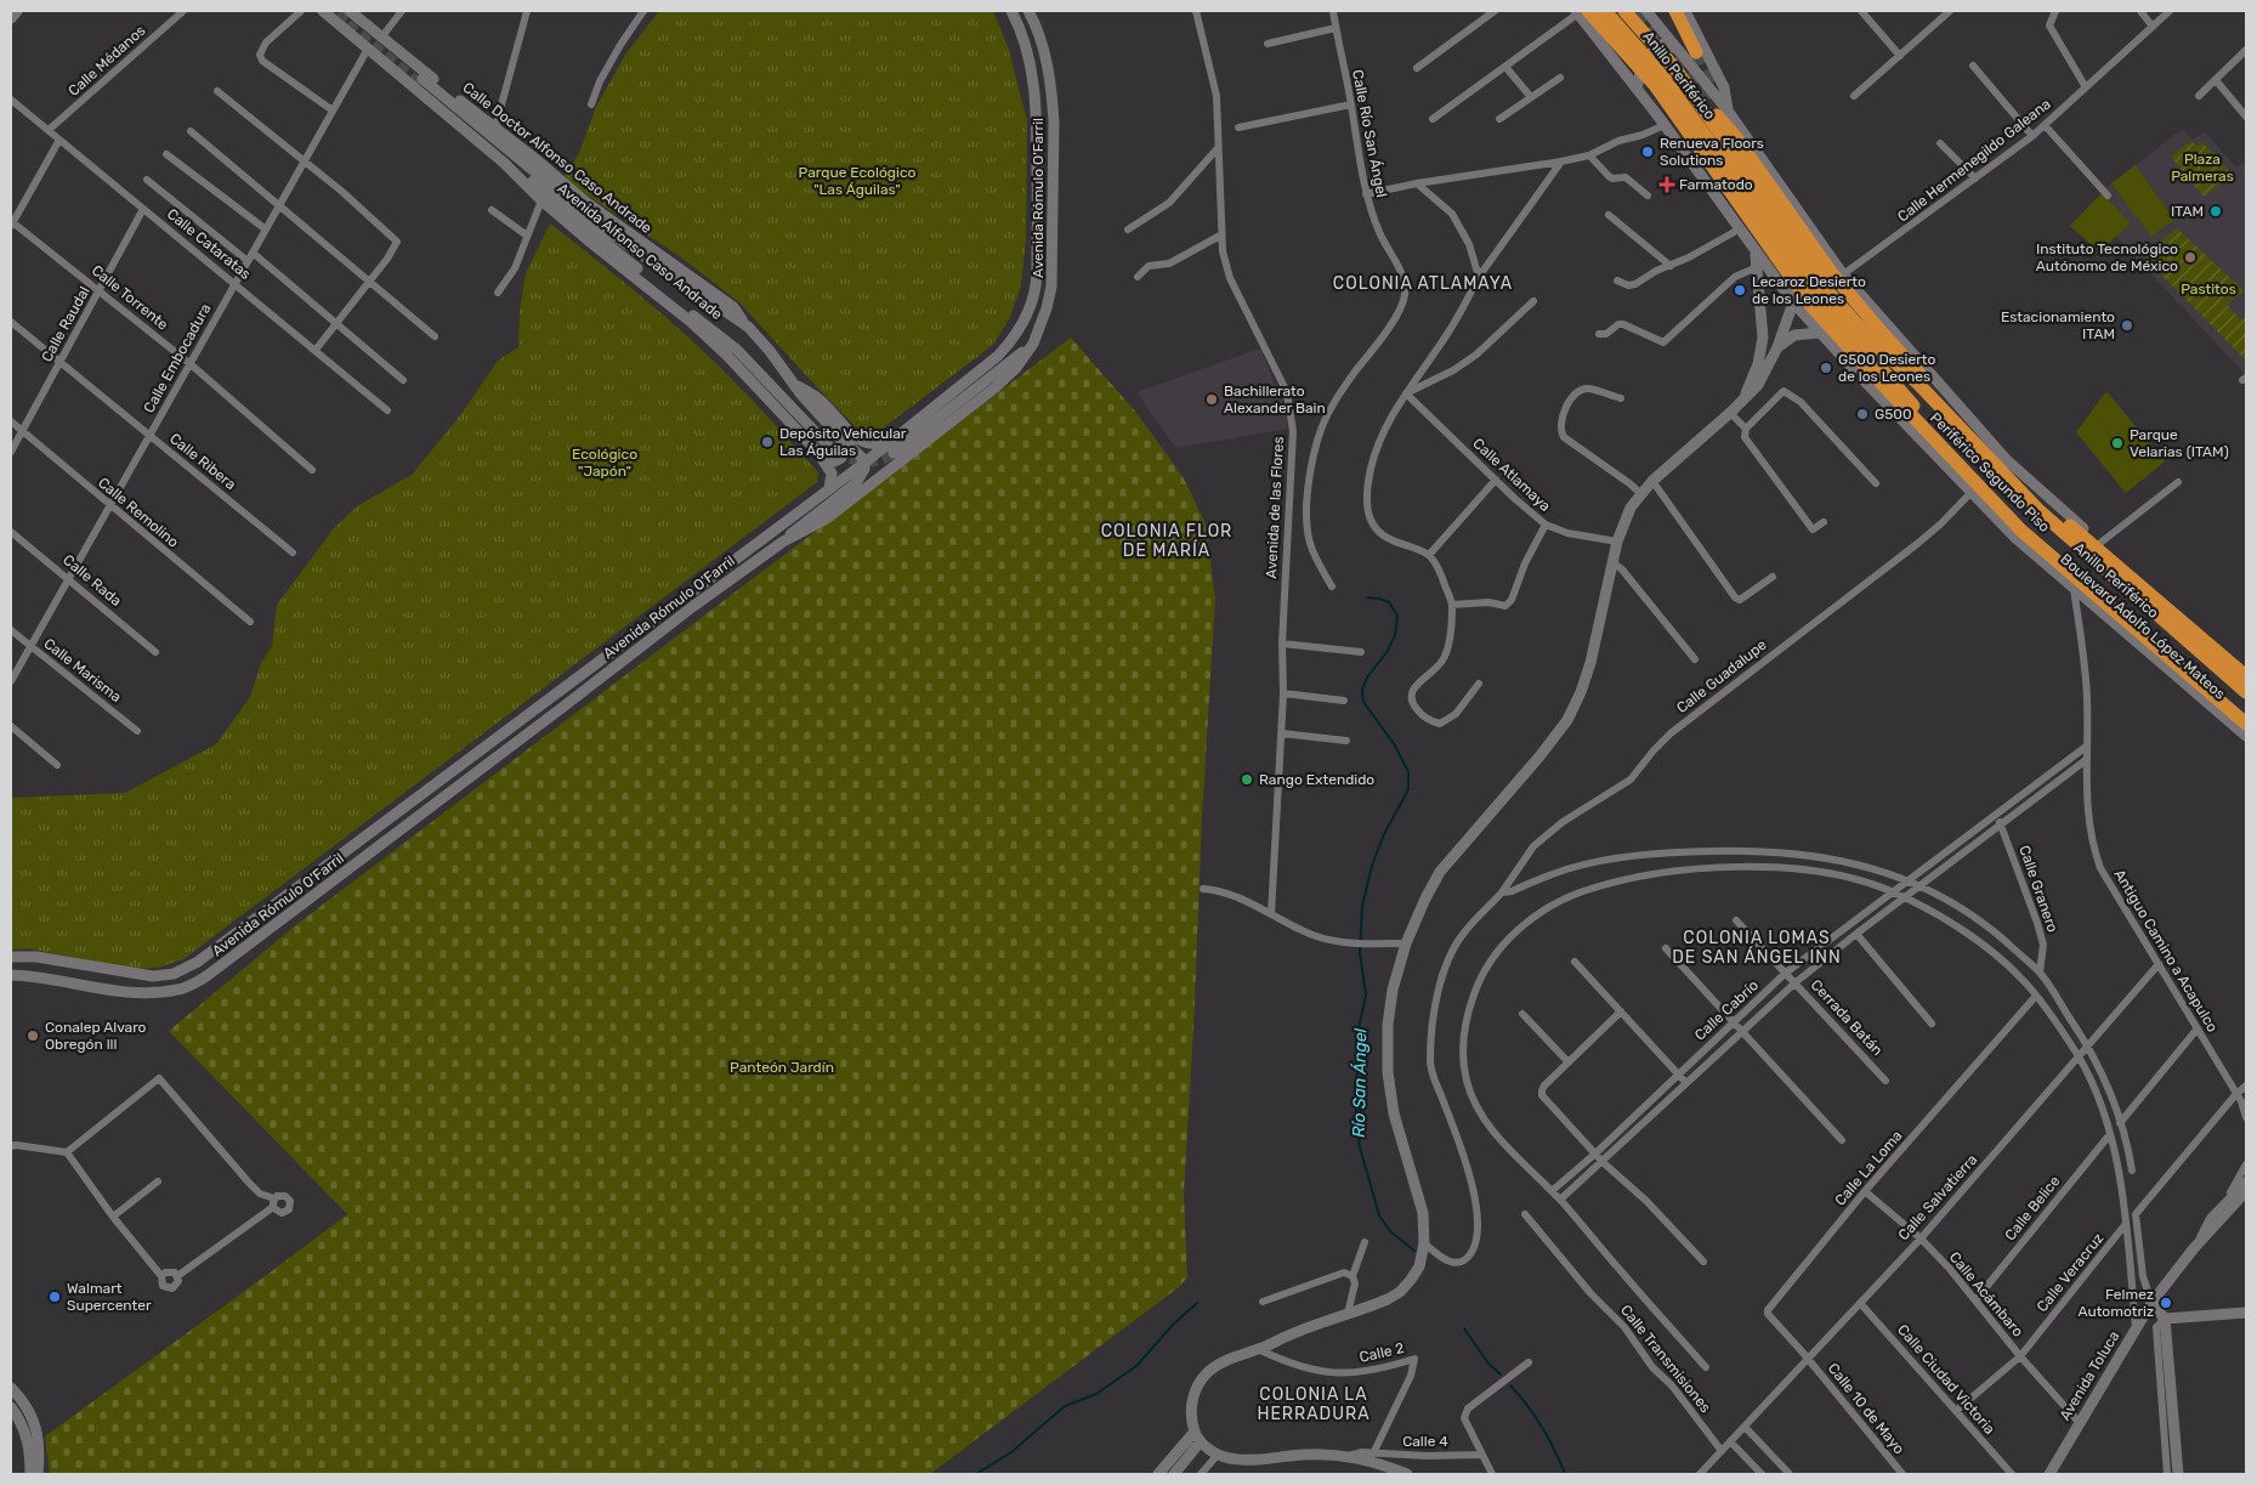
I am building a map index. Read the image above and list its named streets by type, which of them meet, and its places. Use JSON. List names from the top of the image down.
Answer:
{
  "streets": {
    "highway": ["Anillo Periférico", "Periférico Segundo Piso"],
    "main road": [
      "Calle Doctor Alfonso Caso Andrade",
      "Avenida Rómulo O'Farril",
      "Avenida Alfonso Caso Andrade",
      "Boulevard Adolfo López Mateos",
      "Avenida Toluca"
    ],
    "street": [
      "Calle Médanos",
      "Calle Río San Ángel",
      "Calle Hermenegildo Galeana",
      "Calle Cataratas",
      "Calle Torrente",
      "Calle Raudal",
      "Calle Embocadura",
      "Calle Ribera",
      "Calle Atlamaya",
      "Avenida de las Flores",
      "Calle Remolino",
      "Calle Rada",
      "Calle Marisma",
      "Calle Guadalupe",
      "Calle Granero",
      "Antiguo Camino a Acapulco",
      "Calle Cabrío",
      "Cerrada Batán",
      "Calle La Loma",
      "Calle Salvatierra",
      "Calle Belice",
      "Calle Veracruz",
      "Calle Acámbaro",
      "Calle 2",
      "Calle Transmisiones",
      "Calle Ciudad Victoria",
      "Calle 10 de Mayo",
      "Calle 4"
    ]
  },
  "crossings": [
    ["Calle Médanos", "Calle Cataratas"],
    ["Calle Doctor Alfonso Caso Andrade", "Avenida Alfonso Caso Andrade"],
    ["Avenida Rómulo O'Farril", "Avenida Alfonso Caso Andrade"],
    ["Calle Cataratas", "Calle Raudal"],
    ["Calle Cataratas", "Calle Embocadura"],
    ["Calle Torrente", "Calle Raudal"],
    ["Calle Torrente", "Calle Embocadura"],
    ["Calle Raudal", "Calle Ribera"],
    ["Calle Raudal", "Calle Remolino"],
    ["Calle Embocadura", "Calle Ribera"],
    ["Calle Embocadura", "Calle Remolino"],
    ["Calle Embocadura", "Calle Rada"],
    ["Calle Embocadura", "Calle Marisma"],
    ["Periférico Segundo Piso", "Boulevard Adolfo López Mateos"],
    ["Boulevard Adolfo López Mateos", "Calle Guadalupe"],
    ["Boulevard Adolfo López Mateos", "Antiguo Camino a Acapulco"],
    ["Calle Guadalupe", "Calle Granero"],
    ["Calle Guadalupe", "Calle Cabrío"],
    ["Calle Guadalupe", "Calle Salvatierra"],
    ["Calle Granero", "Calle Cabrío"],
    ["Antiguo Camino a Acapulco", "Calle Cabrío"],
    ["Antiguo Camino a Acapulco", "Calle Salvatierra"],
    ["Calle Cabrío", "Cerrada Batán"],
    ["Calle La Loma", "Calle Salvatierra"],
    ["Calle La Loma", "Calle Acámbaro"],
    ["Calle La Loma", "Calle 10 de Mayo"],
    ["Calle Salvatierra", "Calle Acámbaro"],
    ["Calle Salvatierra", "Calle Ciudad Victoria"],
    ["Calle Salvatierra", "Calle 10 de Mayo"],
    ["Calle Belice", "Calle Acámbaro"],
    ["Calle Veracruz", "Calle Acámbaro"],
    ["Calle Veracruz", "Calle Ciudad Victoria"],
    ["Calle Acámbaro", "Avenida Toluca"],
    ["Calle 2", "Calle 4"]
  ],
  "districts": [
    "COLONIA ATLAMAYA",
    "COLONIA FLOR DE MARÍA",
    "COLONIA LOMAS DE SAN ÁNGEL INN",
    "COLONIA LA HERRADURA"
  ],
  "water": ["Río San Ángel"],
  "parks": [
    "Plaza Palmeras",
    "Parque Ecológico \"Las Águilas\"",
    "Pastitos",
    "Ecológico \"Japón\"",
    "Panteón Jardín"
  ],
  "places": {
    "other": [
      "Renueva Floors Solutions",
      "ITAM",
      "Instituto Tecnológico Autónomo de México",
      "Lecaroz Desierto de los Leones",
      "Estacionamiento ITAM",
      "G500 Desierto de los Leones",
      "Bachillerato Alexander Bain",
      "G500",
      "Depósito Vehicular Las Águilas",
      "Parque Velarias (ITAM)",
      "Rango Extendido",
      "Conalep Alvaro Obregón lll",
      "Walmart Supercenter",
      "Felmez Automotriz"
    ],
    "health": ["Farmatodo"]
  }
}
